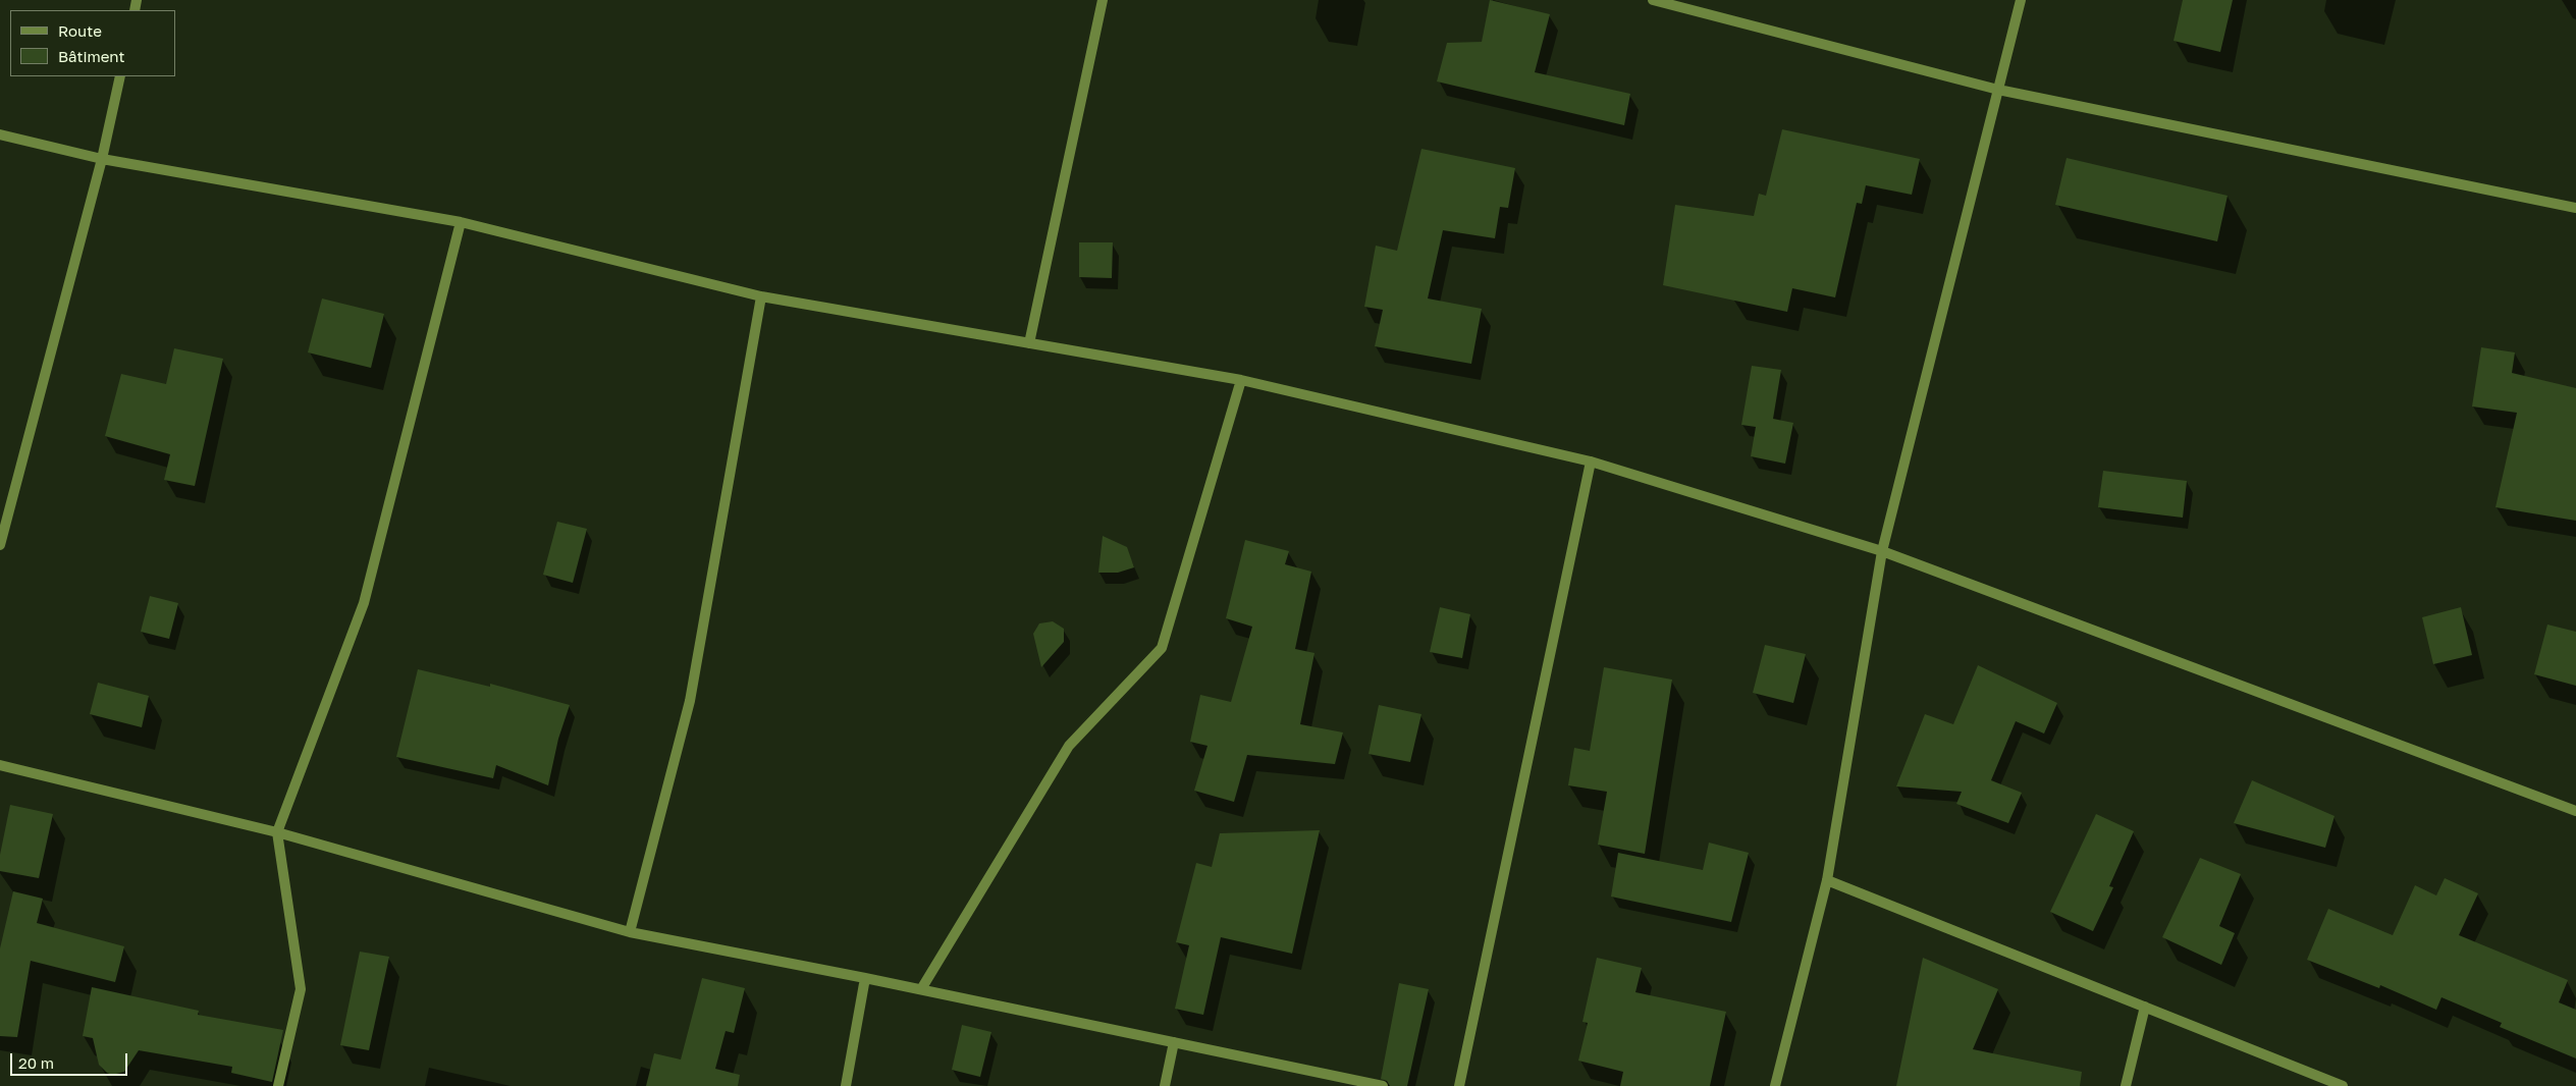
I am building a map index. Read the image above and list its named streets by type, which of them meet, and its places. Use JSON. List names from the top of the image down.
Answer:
{
  "legend": ["Route", "Bâtiment"],
  "scale_bar": "20 m"
}
